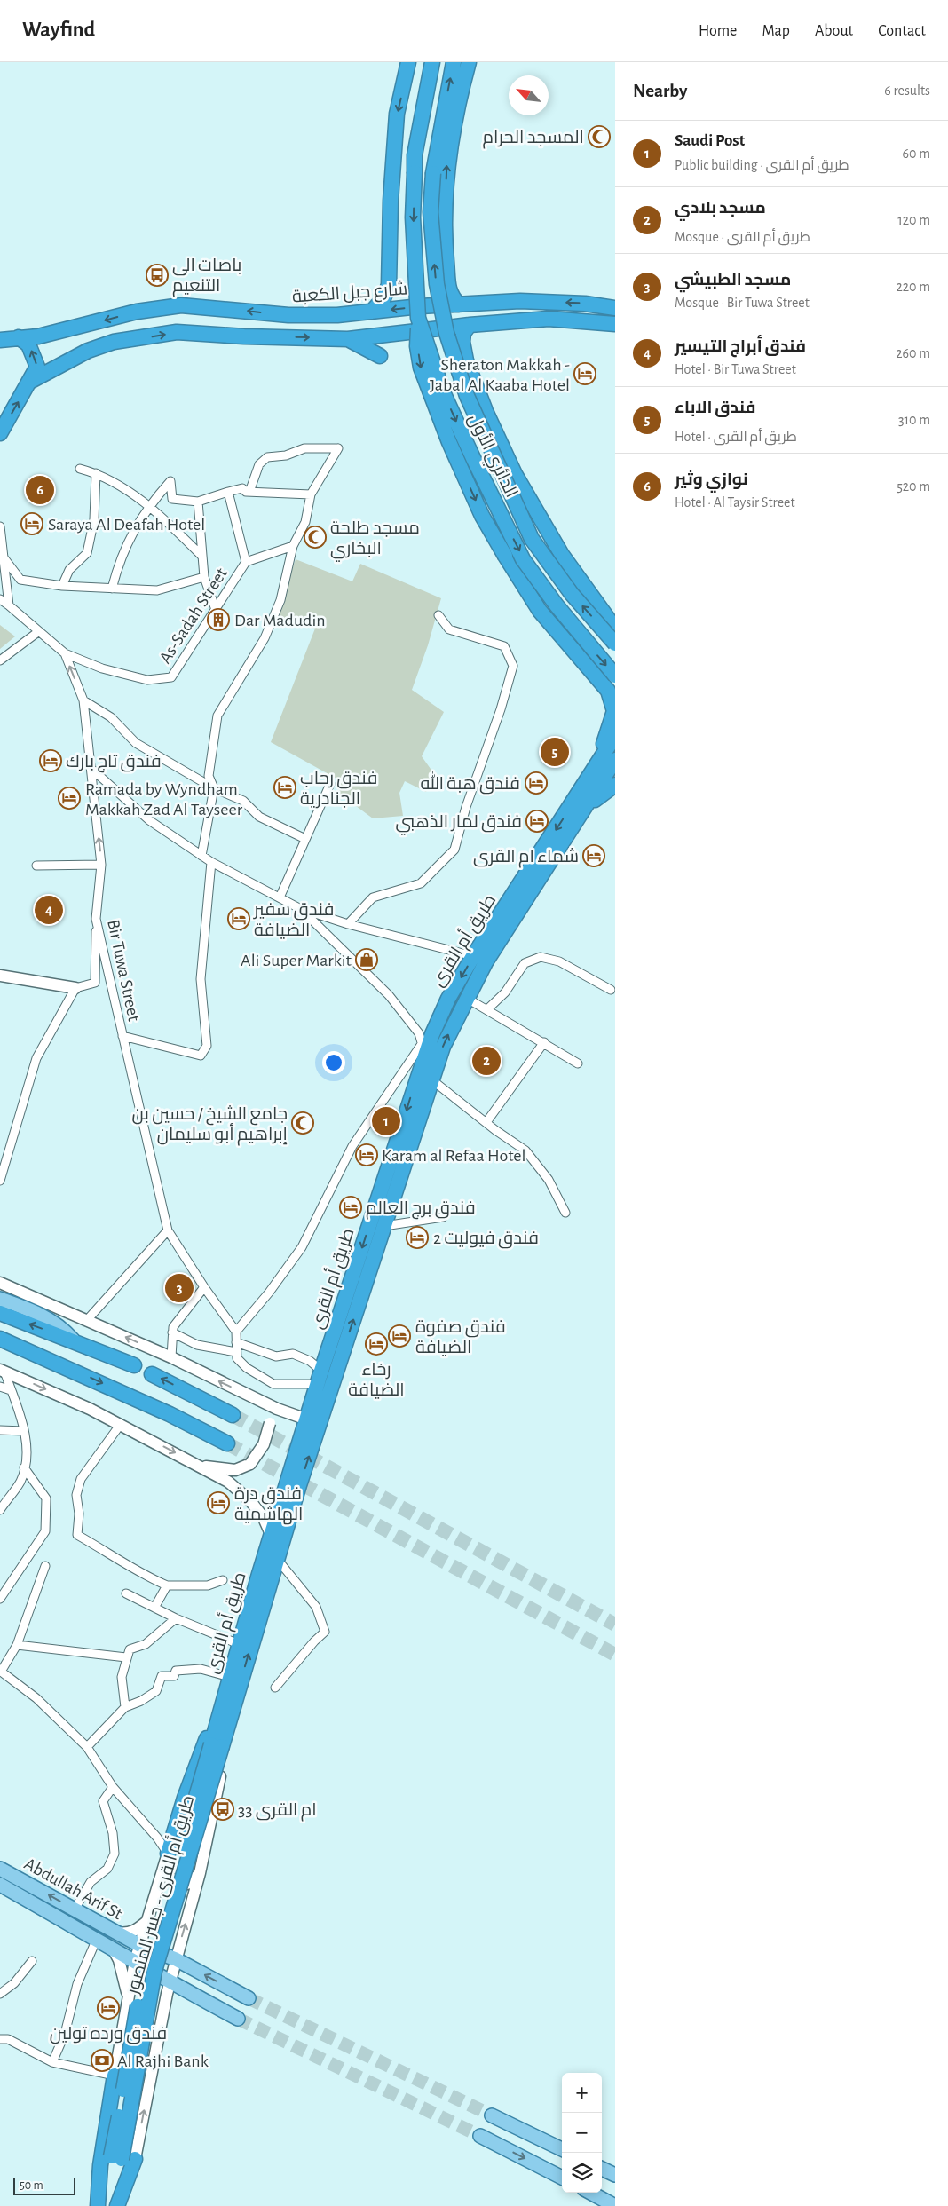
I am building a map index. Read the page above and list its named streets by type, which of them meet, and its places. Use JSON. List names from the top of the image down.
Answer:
{
  "streets": {
    "highway": [
      "شارع جبل الكعبة",
      "الدائري الأول",
      "طريق أم القرى",
      "طريق أم القرى - جسر المنصور"
    ],
    "main road": ["Abdullah Arif St"],
    "street": ["As-Sadah Street", "Bir Tuwa Street"]
  },
  "crossings": [
    ["As-Sadah Street", "Bir Tuwa Street"],
    ["طريق أم القرى", "طريق أم القرى - جسر المنصور"]
  ],
  "places": {
    "mosque": ["المسجد الحرام", "مسجد طلحة البخاري", "جامع الشيخ / حسين بن إبراهيم أبو سليمان"],
    "bus stop": ["باصات الى التنعيم", "ام القرى 33"],
    "hotel": [
      "Sheraton Makkah - Jabal Al Kaaba Hotel",
      "Saraya Al Deafah Hotel",
      "فندق تاج بارك",
      "فندق هبة الله",
      "فندق رحاب الجنادرية",
      "Ramada by Wyndham Makkah Zad Al Tayseer",
      "فندق لمار الذهبي",
      "شماء ام القرى",
      "فندق سفير الضيافة",
      "Karam al Refaa Hotel",
      "فندق برج العالم",
      "فندق فيوليت 2",
      "فندق صفوة الضيافة",
      "رخاء الضيافة",
      "فندق درة الهاشمية",
      "فندق ورده تولين"
    ],
    "building": ["Dar Madudin"],
    "shop": ["Ali Super Markit"],
    "bank": ["Al Rajhi Bank"]
  },
  "scale_bar": "50 m",
  "north": "top left",
  "page": {
    "header": "Wayfind",
    "nav": [
      "Home",
      "Map",
      "About",
      "Contact"
    ],
    "heading": ["Nearby", "6 results"],
    "list": [
      {
        "mark": "1",
        "name": "Saudi Post",
        "note": "Public building · طريق أم القرى",
        "value": "60 m"
      },
      {
        "mark": "2",
        "name": "مسجد بلادي",
        "note": "Mosque · طريق أم القرى",
        "value": "120 m"
      },
      {
        "mark": "3",
        "name": "مسجد الطبيشي",
        "note": "Mosque · Bir Tuwa Street",
        "value": "220 m"
      },
      {
        "mark": "4",
        "name": "فندق أبراج التيسير",
        "note": "Hotel · Bir Tuwa Street",
        "value": "260 m"
      },
      {
        "mark": "5",
        "name": "فندق الاباء",
        "note": "Hotel · طريق أم القرى",
        "value": "310 m"
      },
      {
        "mark": "6",
        "name": "نوازي وثير",
        "note": "Hotel · Al Taysir Street",
        "value": "520 m"
      }
    ],
    "pins": [
      "6",
      "5",
      "4",
      "2",
      "1",
      "3"
    ],
    "map_buttons": ["+", "−"],
    "scale": "50 m"
  }
}
